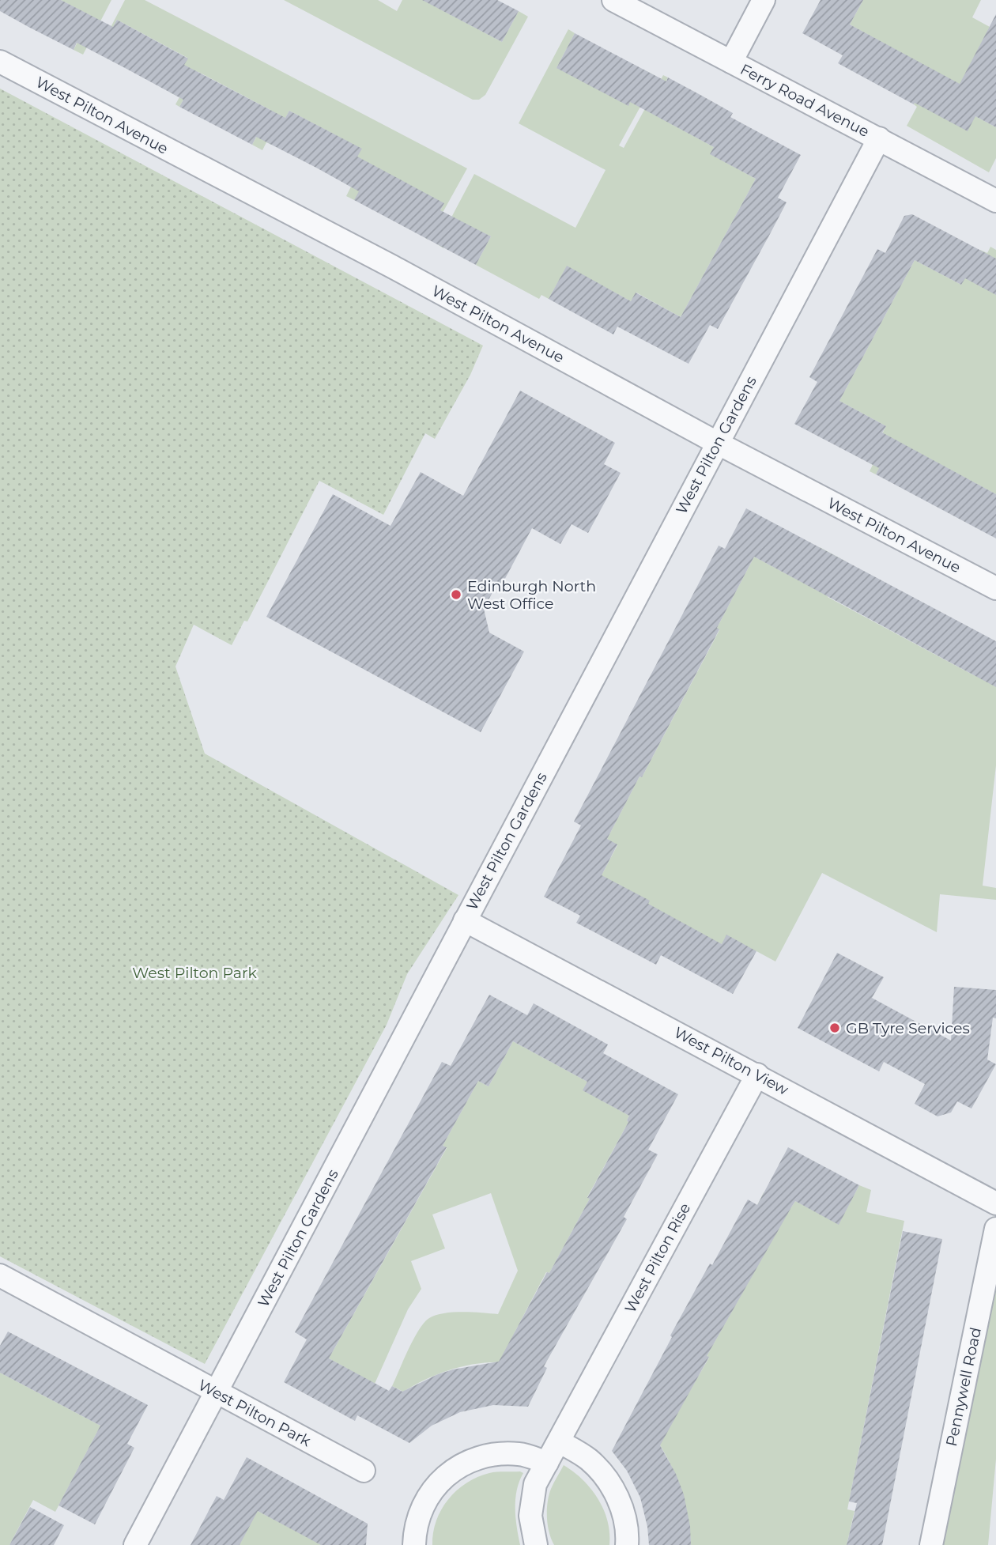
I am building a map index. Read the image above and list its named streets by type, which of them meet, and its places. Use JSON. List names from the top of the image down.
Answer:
{
  "streets": {
    "street": [
      "Ferry Road Avenue",
      "West Pilton Avenue",
      "West Pilton Gardens",
      "West Pilton View",
      "West Pilton Rise",
      "Pennywell Road",
      "West Pilton Park"
    ]
  },
  "crossings": [
    ["Ferry Road Avenue", "West Pilton Gardens"],
    ["West Pilton Avenue", "West Pilton Gardens"],
    ["West Pilton Gardens", "West Pilton View"],
    ["West Pilton Gardens", "West Pilton Park"],
    ["West Pilton View", "West Pilton Rise"]
  ],
  "parks": ["West Pilton Park"],
  "places": ["Edinburgh North West Office", "GB Tyre Services"]
}
